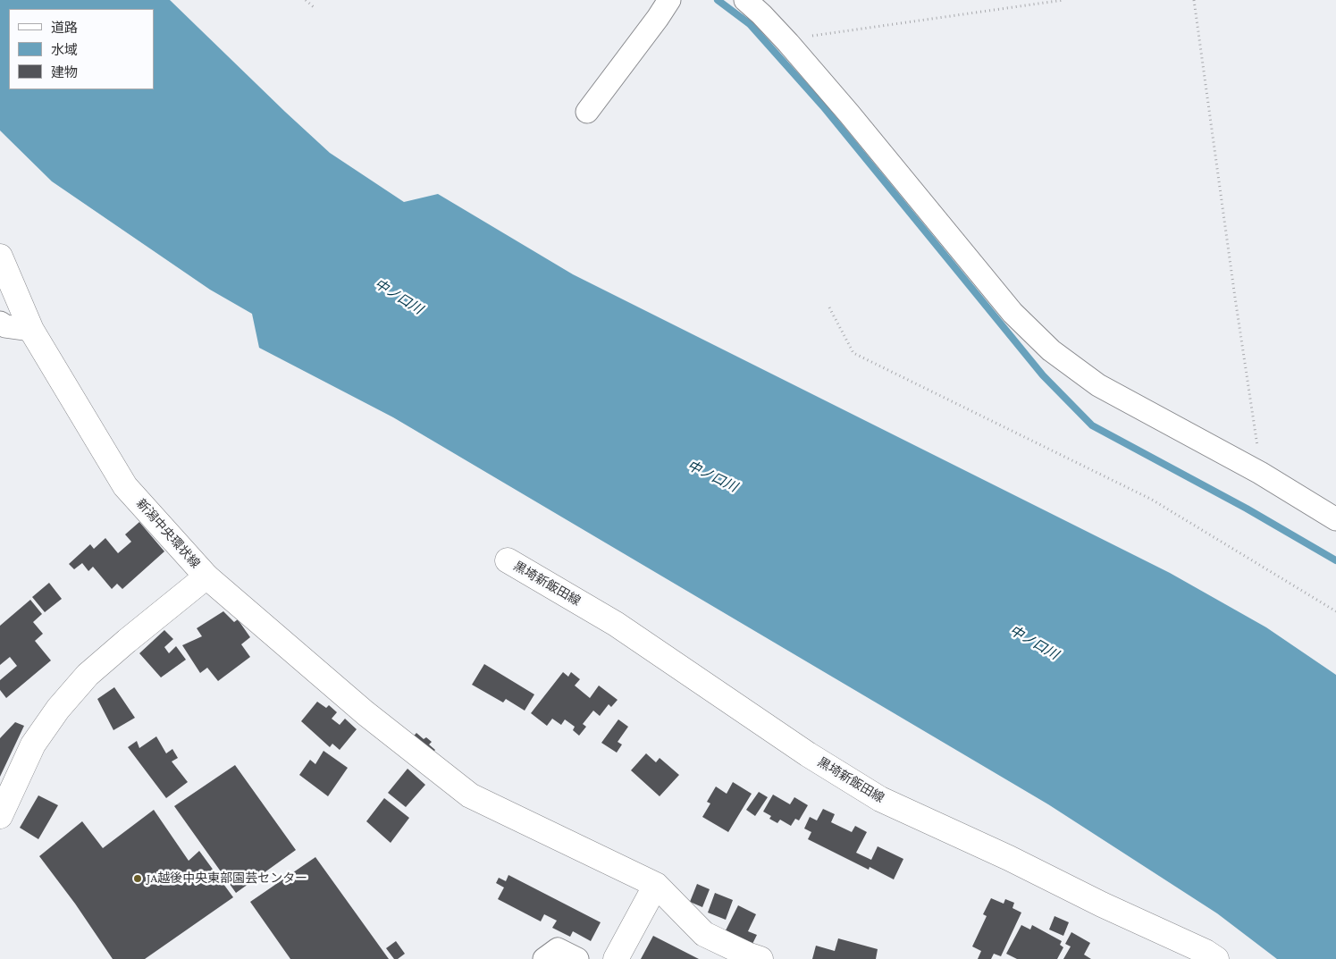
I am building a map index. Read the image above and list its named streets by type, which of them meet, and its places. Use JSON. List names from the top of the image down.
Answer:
{
  "streets": {
    "main road": ["新潟中央環状線", "黒埼新飯田線"]
  },
  "water": ["中ノ口川"],
  "places": ["JA越後中央東部園芸センター"],
  "legend": ["道路", "水域", "建物"]
}
